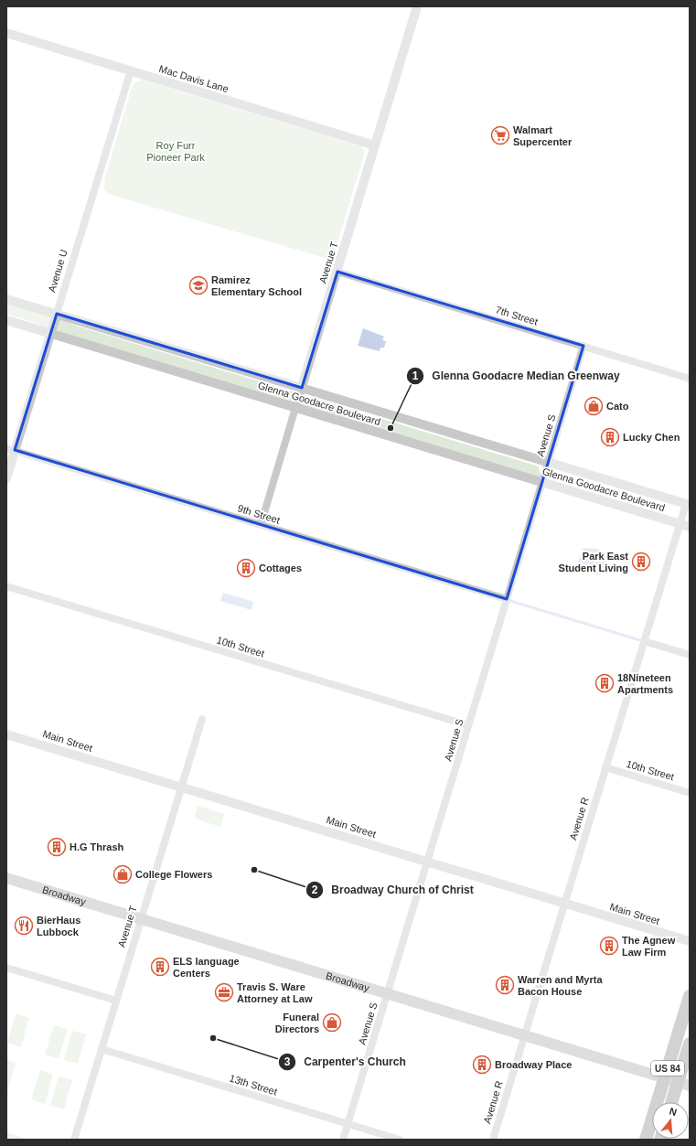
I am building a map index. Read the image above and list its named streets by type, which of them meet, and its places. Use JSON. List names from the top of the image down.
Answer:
{
  "streets": {
    "highway": ["US 84"],
    "main road": ["Broadway"],
    "street": [
      "Mac Davis Lane",
      "Avenue T",
      "Avenue U",
      "7th Street",
      "Glenna Goodacre Boulevard",
      "Avenue S",
      "9th Street",
      "10th Street",
      "Main Street",
      "Avenue R",
      "13th Street"
    ]
  },
  "crossings": [
    ["Mac Davis Lane", "Avenue T"],
    ["Mac Davis Lane", "Avenue U"],
    ["Avenue T", "7th Street"],
    ["Avenue T", "Glenna Goodacre Boulevard"],
    ["Avenue T", "9th Street"],
    ["Avenue T", "Main Street"],
    ["Avenue T", "Broadway"],
    ["Avenue T", "13th Street"],
    ["Avenue U", "Glenna Goodacre Boulevard"],
    ["Avenue U", "9th Street"],
    ["7th Street", "Avenue S"],
    ["Glenna Goodacre Boulevard", "Avenue S"],
    ["Glenna Goodacre Boulevard", "Avenue R"],
    ["Avenue S", "9th Street"],
    ["Avenue S", "10th Street"],
    ["Avenue S", "Main Street"],
    ["Avenue S", "Broadway"],
    ["Avenue S", "13th Street"],
    ["10th Street", "Avenue R"],
    ["Main Street", "Avenue R"],
    ["Avenue R", "Broadway"],
    ["Broadway", "US 84"]
  ],
  "parks": ["Roy Furr Pioneer Park"],
  "places": {
    "supermarket": ["Walmart Supercenter"],
    "school or university": ["Ramirez Elementary School"],
    "shop": ["Cato", "College Flowers", "Funeral Directors"],
    "other": ["Glenna Goodacre Median Greenway", "Broadway Church of Christ", "Carpenter's Church"],
    "building": [
      "Lucky Chen",
      "Park East Student Living",
      "Cottages",
      "18Nineteen Apartments",
      "H.G Thrash",
      "The Agnew Law Firm",
      "ELS language Centers",
      "Warren and Myrta Bacon House",
      "Broadway Place"
    ],
    "restaurant": ["BierHaus Lubbock"],
    "office": ["Travis S. Ware Attorney at Law"]
  },
  "north": "top"
}
